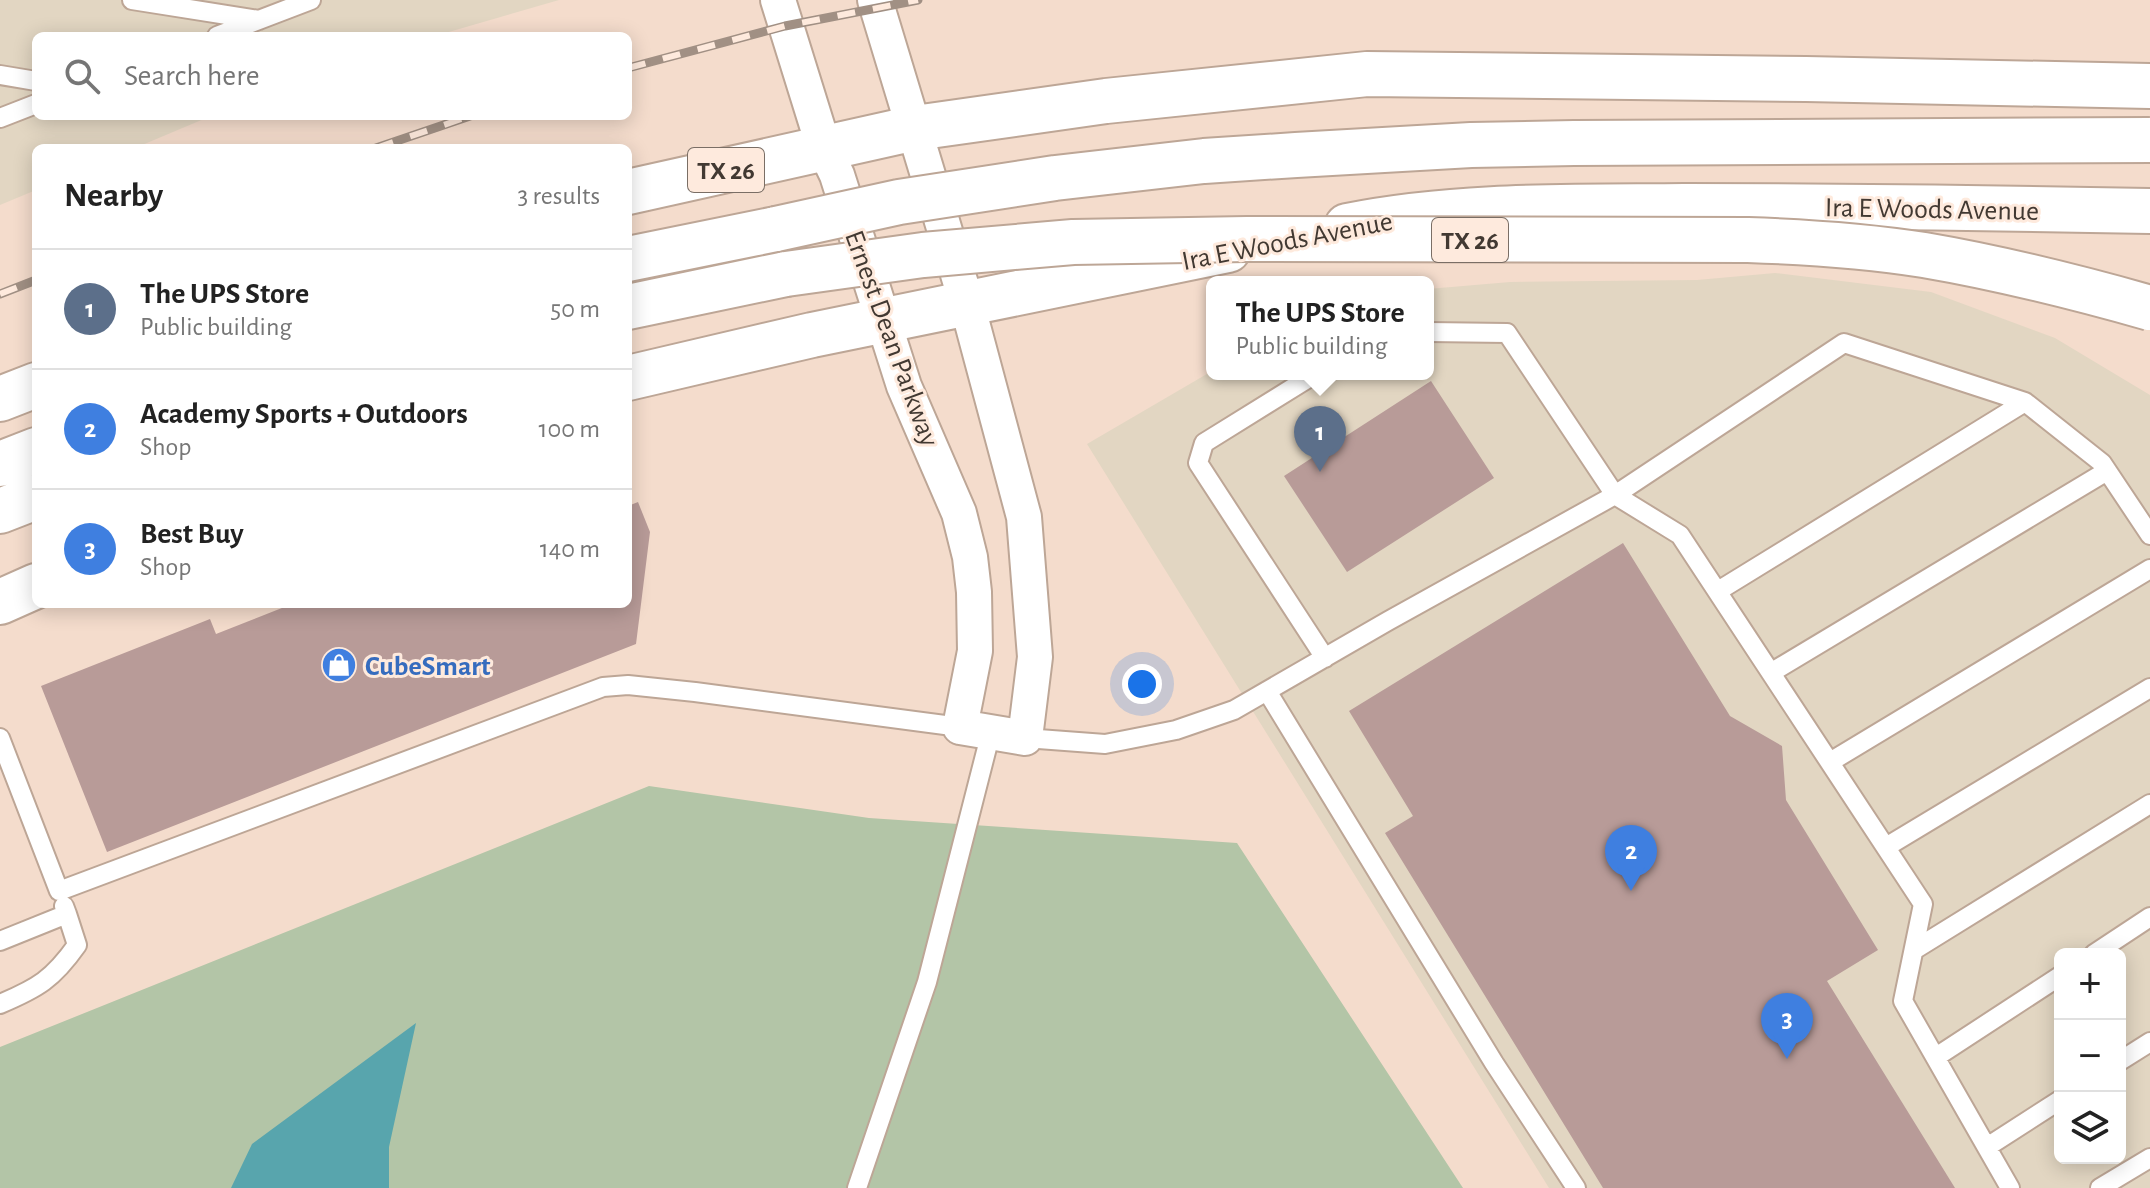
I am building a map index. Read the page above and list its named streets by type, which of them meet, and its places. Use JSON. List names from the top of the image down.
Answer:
{
  "streets": {
    "main road": ["TX 26", "Ira E Woods Avenue"],
    "street": ["Ernest Dean Parkway"]
  },
  "crossings": [
    ["TX 26", "Ernest Dean Parkway"],
    ["Ira E Woods Avenue", "Ernest Dean Parkway"]
  ],
  "places": {
    "shop": ["CubeSmart"]
  },
  "page": {
    "search": "Search here",
    "heading": ["Nearby", "3 results"],
    "list": [
      {
        "mark": "1",
        "name": "The UPS Store",
        "note": "Public building",
        "value": "50 m"
      },
      {
        "mark": "2",
        "name": "Academy Sports + Outdoors",
        "note": "Shop",
        "value": "100 m"
      },
      {
        "mark": "3",
        "name": "Best Buy",
        "note": "Shop",
        "value": "140 m"
      }
    ],
    "popup": ["The UPS Store", "Public building"],
    "pins": ["1", "2", "3"],
    "map_buttons": ["+", "−"]
  }
}
